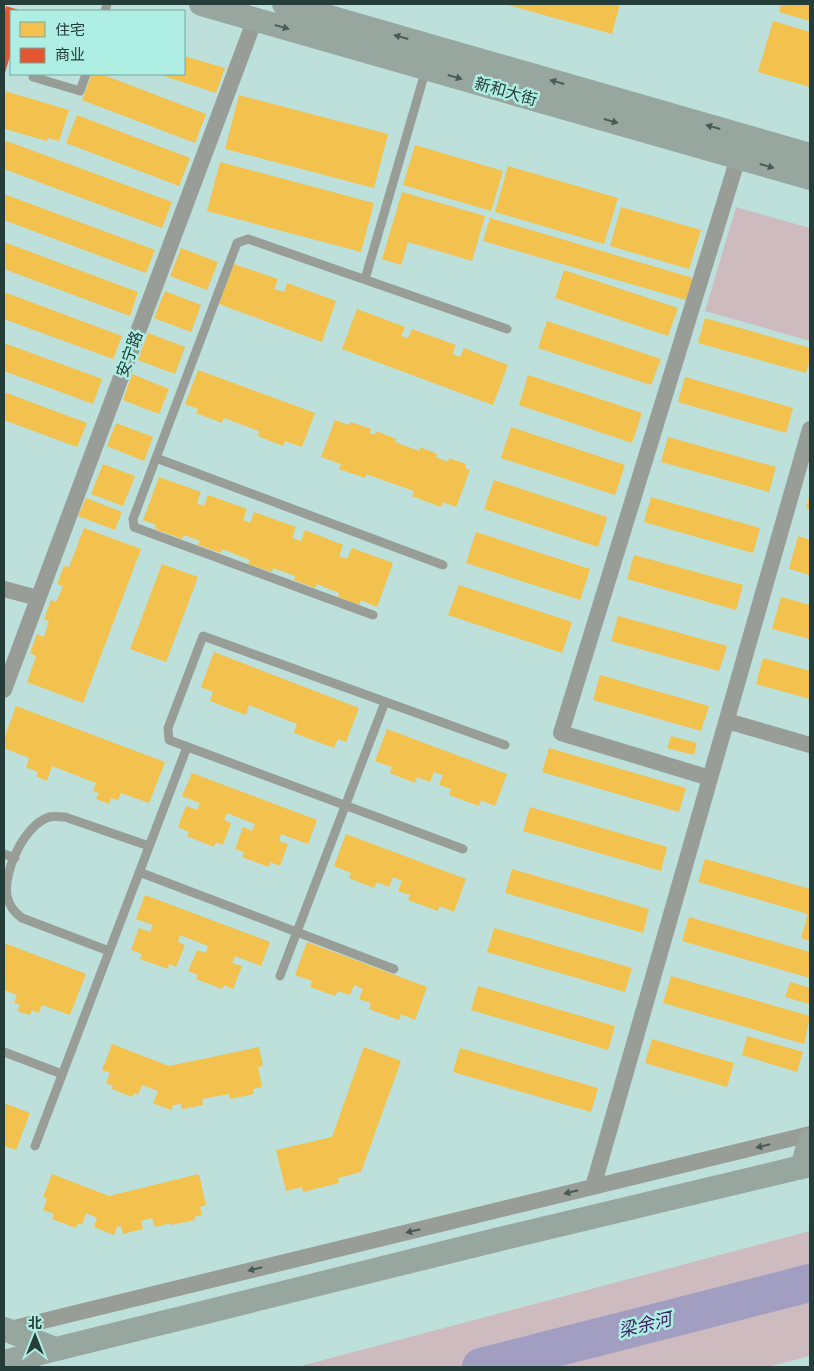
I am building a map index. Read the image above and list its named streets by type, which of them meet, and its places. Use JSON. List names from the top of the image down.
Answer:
{
  "streets": {
    "main road": ["新和大街"],
    "street": ["安宁路"]
  },
  "crossings": [
    ["新和大街", "安宁路"]
  ],
  "water": ["梁余河"],
  "legend": ["住宅", "商业"],
  "north": "top"
}
